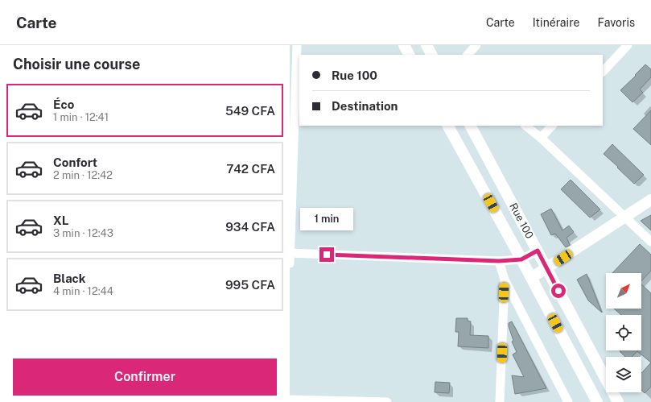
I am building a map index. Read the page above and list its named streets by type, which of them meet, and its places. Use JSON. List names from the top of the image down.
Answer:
{
  "streets": {
    "street": ["Rue 100"]
  },
  "north": "top right",
  "page": {
    "header": "Carte",
    "nav": ["Carte", "Itinéraire", "Favoris"],
    "heading": "Choisir une course",
    "banner": ["Rue 100", "Destination"],
    "list": [
      {
        "name": "Éco",
        "note": "1 min · 12:41",
        "value": "549 CFA"
      },
      {
        "name": "Confort",
        "note": "2 min · 12:42",
        "value": "742 CFA"
      },
      {
        "name": "XL",
        "note": "3 min · 12:43",
        "value": "934 CFA"
      },
      {
        "name": "Black",
        "note": "4 min · 12:44",
        "value": "995 CFA"
      }
    ],
    "bubble": "1 min",
    "buttons": "Confirmer"
  }
}
